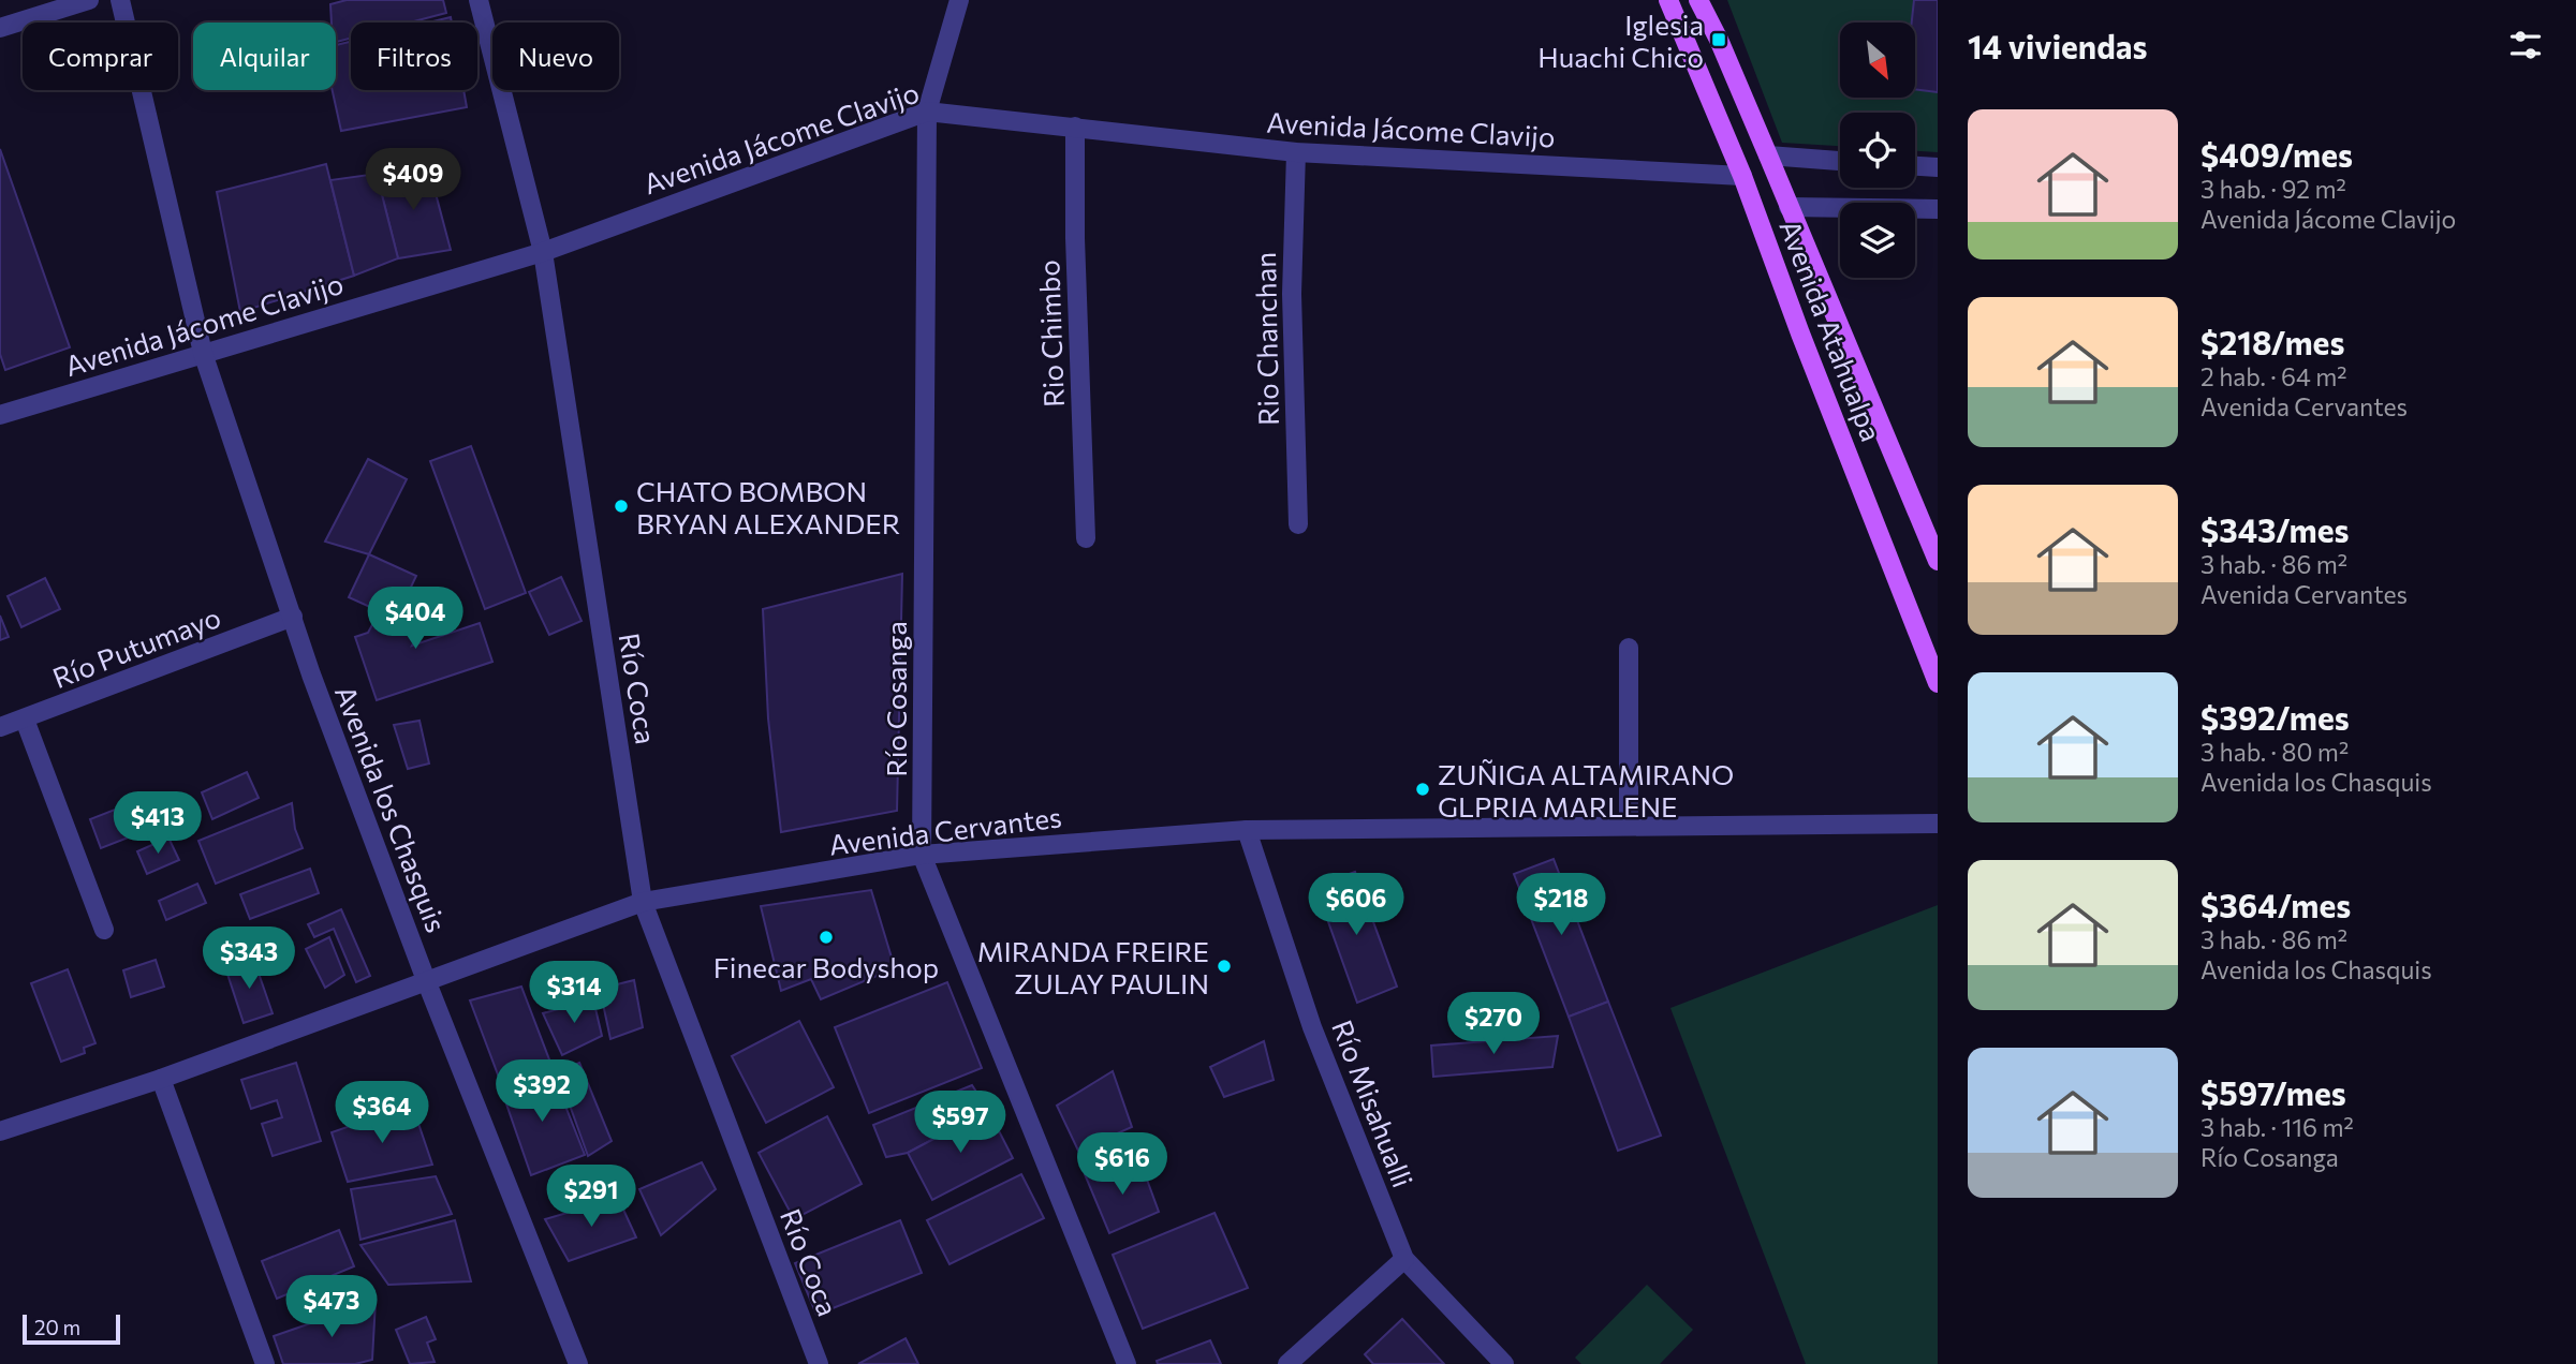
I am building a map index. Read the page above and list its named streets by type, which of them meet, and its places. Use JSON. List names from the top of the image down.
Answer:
{
  "streets": {
    "main road": ["Avenida Atahualpa"],
    "street": [
      "Avenida Jácome Clavijo",
      "Rio Chimbo",
      "Rio Chanchan",
      "Río Putumayo",
      "Río Coca",
      "Río Cosanga",
      "Avenida los Chasquis",
      "Avenida Cervantes",
      "Río Misahualli"
    ]
  },
  "crossings": [
    ["Avenida Jácome Clavijo", "Avenida Atahualpa"],
    ["Avenida Jácome Clavijo", "Rio Chimbo"],
    ["Avenida Jácome Clavijo", "Rio Chanchan"],
    ["Avenida Jácome Clavijo", "Río Coca"],
    ["Avenida Jácome Clavijo", "Río Cosanga"],
    ["Avenida Jácome Clavijo", "Avenida los Chasquis"],
    ["Río Putumayo", "Avenida los Chasquis"],
    ["Río Coca", "Avenida Cervantes"],
    ["Río Cosanga", "Avenida Cervantes"],
    ["Avenida los Chasquis", "Avenida Cervantes"],
    ["Avenida Cervantes", "Río Misahualli"]
  ],
  "places": {
    "transit": ["Iglesia Huachi Chico"],
    "other": [
      "CHATO BOMBON BRYAN ALEXANDER",
      "ZUÑIGA ALTAMIRANO GLPRIA MARLENE",
      "Finecar Bodyshop",
      "MIRANDA FREIRE ZULAY PAULIN"
    ]
  },
  "scale_bar": "20 m",
  "north": "bottom right",
  "page": {
    "heading": "14 viviendas",
    "chip": [
      "Comprar",
      "Alquilar",
      "Filtros",
      "Nuevo"
    ],
    "list": [
      {
        "name": "$409/mes",
        "note": "3 hab. · 92 m² · Avenida Jácome Clavijo"
      },
      {
        "name": "$218/mes",
        "note": "2 hab. · 64 m² · Avenida Cervantes"
      },
      {
        "name": "$343/mes",
        "note": "3 hab. · 86 m² · Avenida Cervantes"
      },
      {
        "name": "$392/mes",
        "note": "3 hab. · 80 m² · Avenida los Chasquis"
      },
      {
        "name": "$364/mes",
        "note": "3 hab. · 86 m² · Avenida los Chasquis"
      },
      {
        "name": "$597/mes",
        "note": "3 hab. · 116 m² · Río Cosanga"
      }
    ],
    "price": [
      "$409",
      "$404",
      "$413",
      "$606",
      "$218",
      "$343",
      "$314",
      "$270",
      "$392",
      "$364",
      "$597",
      "$616",
      "$291",
      "$473"
    ],
    "scale": "20 m"
  }
}
